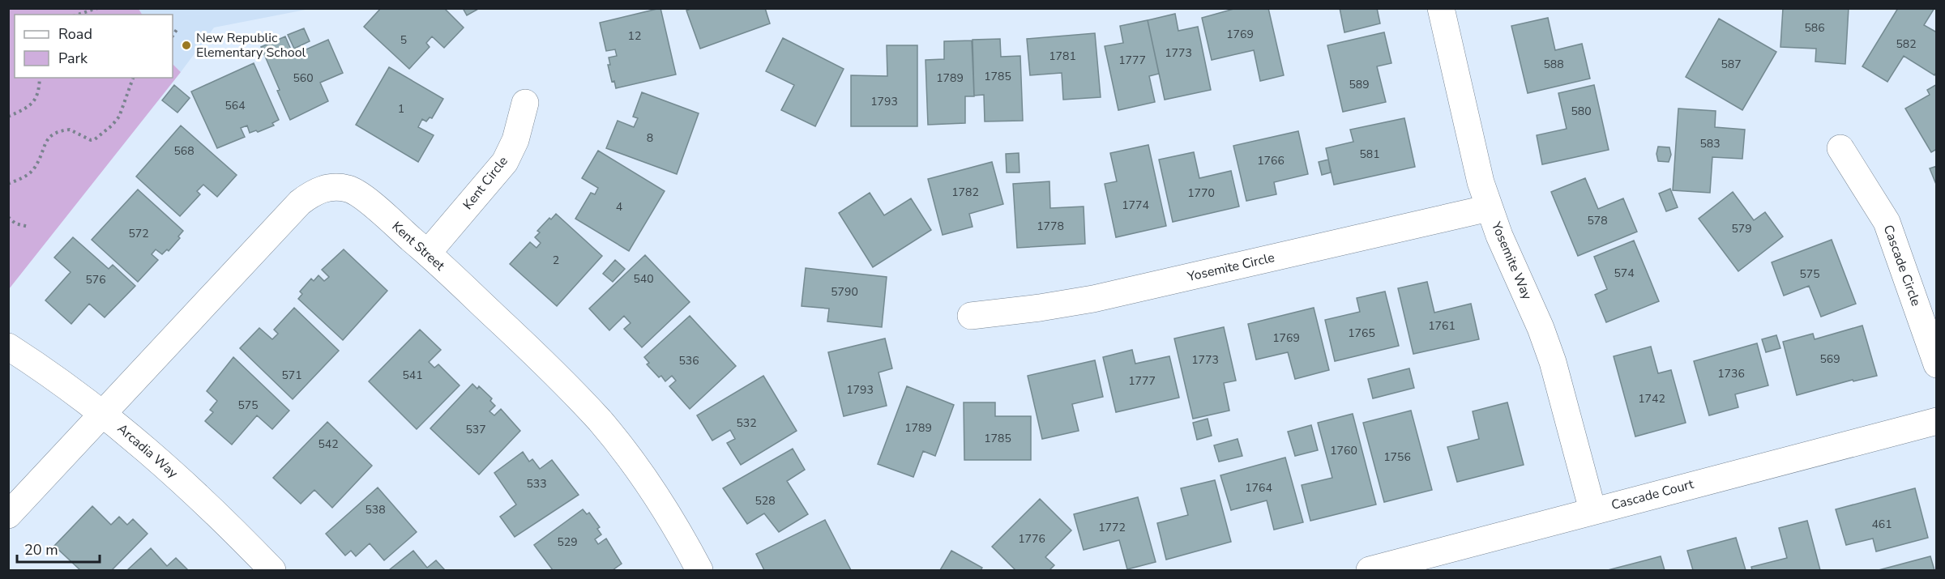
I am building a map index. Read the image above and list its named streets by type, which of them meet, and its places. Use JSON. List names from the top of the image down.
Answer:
{
  "streets": {
    "street": [
      "Kent Circle",
      "Kent Street",
      "Yosemite Way",
      "Cascade Circle",
      "Yosemite Circle",
      "Arcadia Way",
      "Cascade Court"
    ]
  },
  "crossings": [
    ["Kent Circle", "Kent Street"],
    ["Kent Street", "Arcadia Way"],
    ["Yosemite Way", "Yosemite Circle"],
    ["Yosemite Way", "Cascade Court"]
  ],
  "places": ["New Republic Elementary School"],
  "house_numbers": [
    "586",
    "1769",
    "12",
    "5",
    "582",
    "1773",
    "1781",
    "1777",
    "588",
    "587",
    "1785",
    "560",
    "1789",
    "589",
    "1793",
    "564",
    "1",
    "580",
    "8",
    "583",
    "568",
    "581",
    "1766",
    "1782",
    "1770",
    "1774",
    "4",
    "578",
    "1778",
    "579",
    "572",
    "2",
    "574",
    "575",
    "540",
    "576",
    "5790",
    "1761",
    "1765",
    "1769",
    "569",
    "1773",
    "536",
    "1736",
    "571",
    "541",
    "1777",
    "1793",
    "1742",
    "575",
    "532",
    "1789",
    "537",
    "1785",
    "542",
    "1760",
    "1756",
    "533",
    "1764",
    "528",
    "538",
    "461",
    "1772",
    "1776",
    "529"
  ],
  "legend": ["Road", "Park"],
  "scale_bar": "20 m"
}
